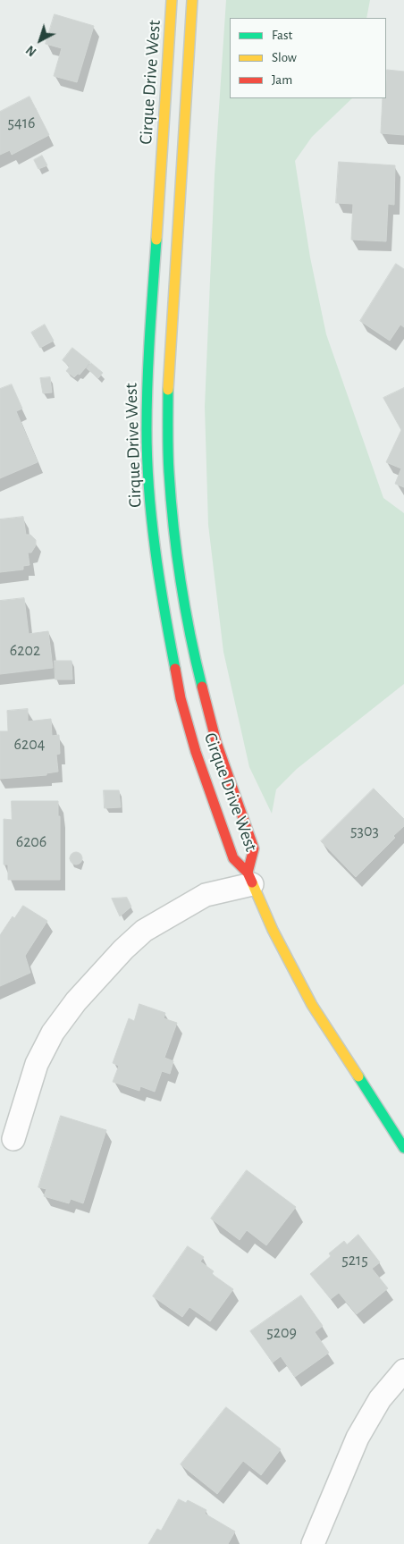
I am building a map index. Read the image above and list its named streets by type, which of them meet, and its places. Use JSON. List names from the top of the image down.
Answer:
{
  "streets": {
    "main road": ["Cirque Drive West"]
  },
  "house_numbers": [
    "5416",
    "6202",
    "6204",
    "5303",
    "6206",
    "5215",
    "5209"
  ],
  "legend": ["Fast", "Slow", "Jam"],
  "north": "bottom left"
}
